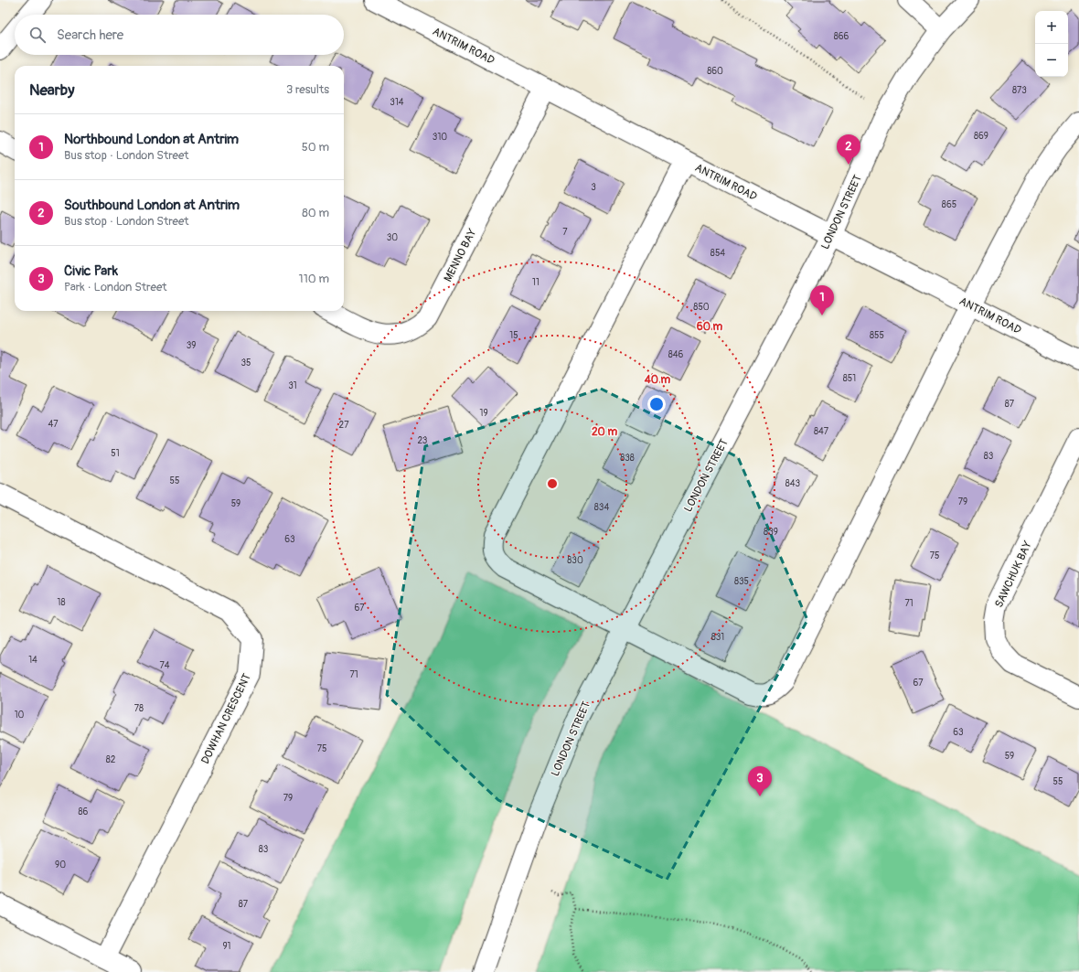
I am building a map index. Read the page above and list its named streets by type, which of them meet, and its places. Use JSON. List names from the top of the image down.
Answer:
{
  "streets": {
    "street": [
      "ANTRIM ROAD",
      "LONDON STREET",
      "MENNO BAY",
      "SAWCHUK BAY",
      "DOWHAN CRESCENT"
    ]
  },
  "crossings": [
    ["ANTRIM ROAD", "LONDON STREET"],
    ["ANTRIM ROAD", "MENNO BAY"]
  ],
  "house_numbers": [
    "866",
    "860",
    "873",
    "314",
    "869",
    "310",
    "3",
    "865",
    "7",
    "30",
    "854",
    "11",
    "850",
    "15",
    "855",
    "39",
    "846",
    "35",
    "851",
    "31",
    "87",
    "19",
    "47",
    "27",
    "847",
    "23",
    "51",
    "83",
    "838",
    "55",
    "843",
    "79",
    "59",
    "834",
    "839",
    "63",
    "75",
    "830",
    "835",
    "18",
    "71",
    "67",
    "831",
    "14",
    "74",
    "71",
    "67",
    "78",
    "10",
    "63",
    "75",
    "59",
    "82",
    "55",
    "79",
    "86",
    "83",
    "90",
    "87",
    "91"
  ],
  "page": {
    "map_buttons": ["+", "−"],
    "search": "Search here",
    "heading": ["Nearby", "3 results"],
    "list": [
      {
        "mark": "1",
        "name": "Northbound London at Antrim",
        "note": "Bus stop · London Street",
        "value": "50 m"
      },
      {
        "mark": "2",
        "name": "Southbound London at Antrim",
        "note": "Bus stop · London Street",
        "value": "80 m"
      },
      {
        "mark": "3",
        "name": "Civic Park",
        "note": "Park · London Street",
        "value": "110 m"
      }
    ],
    "pins": ["2", "1", "3"]
  },
  "rings": ["60 m", "40 m", "20 m"]
}
